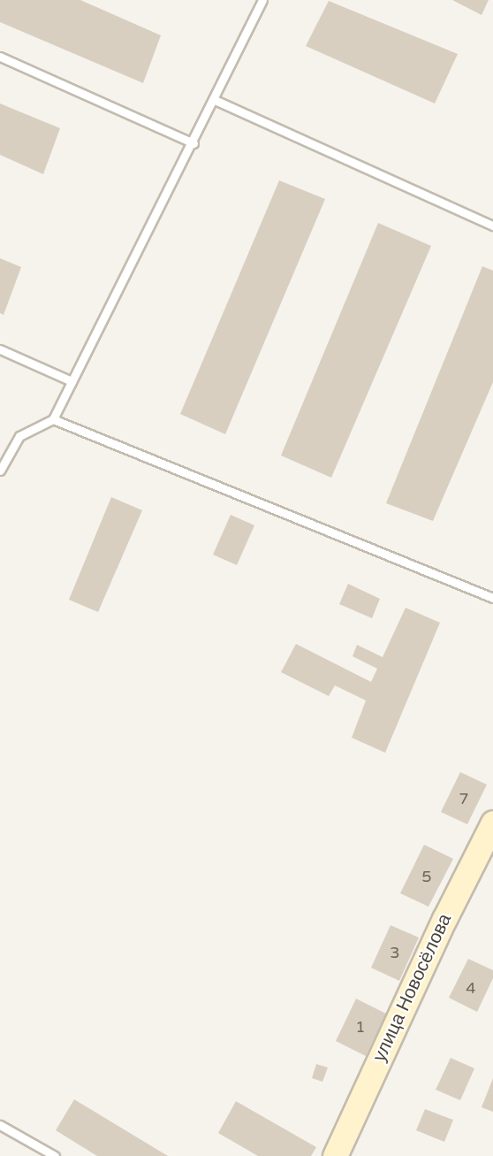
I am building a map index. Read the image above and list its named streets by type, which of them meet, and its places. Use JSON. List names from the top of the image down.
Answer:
{
  "streets": {
    "main road": ["улица Новосёлова"]
  },
  "house_numbers": [
    "7",
    "5",
    "3",
    "4",
    "1"
  ]
}
